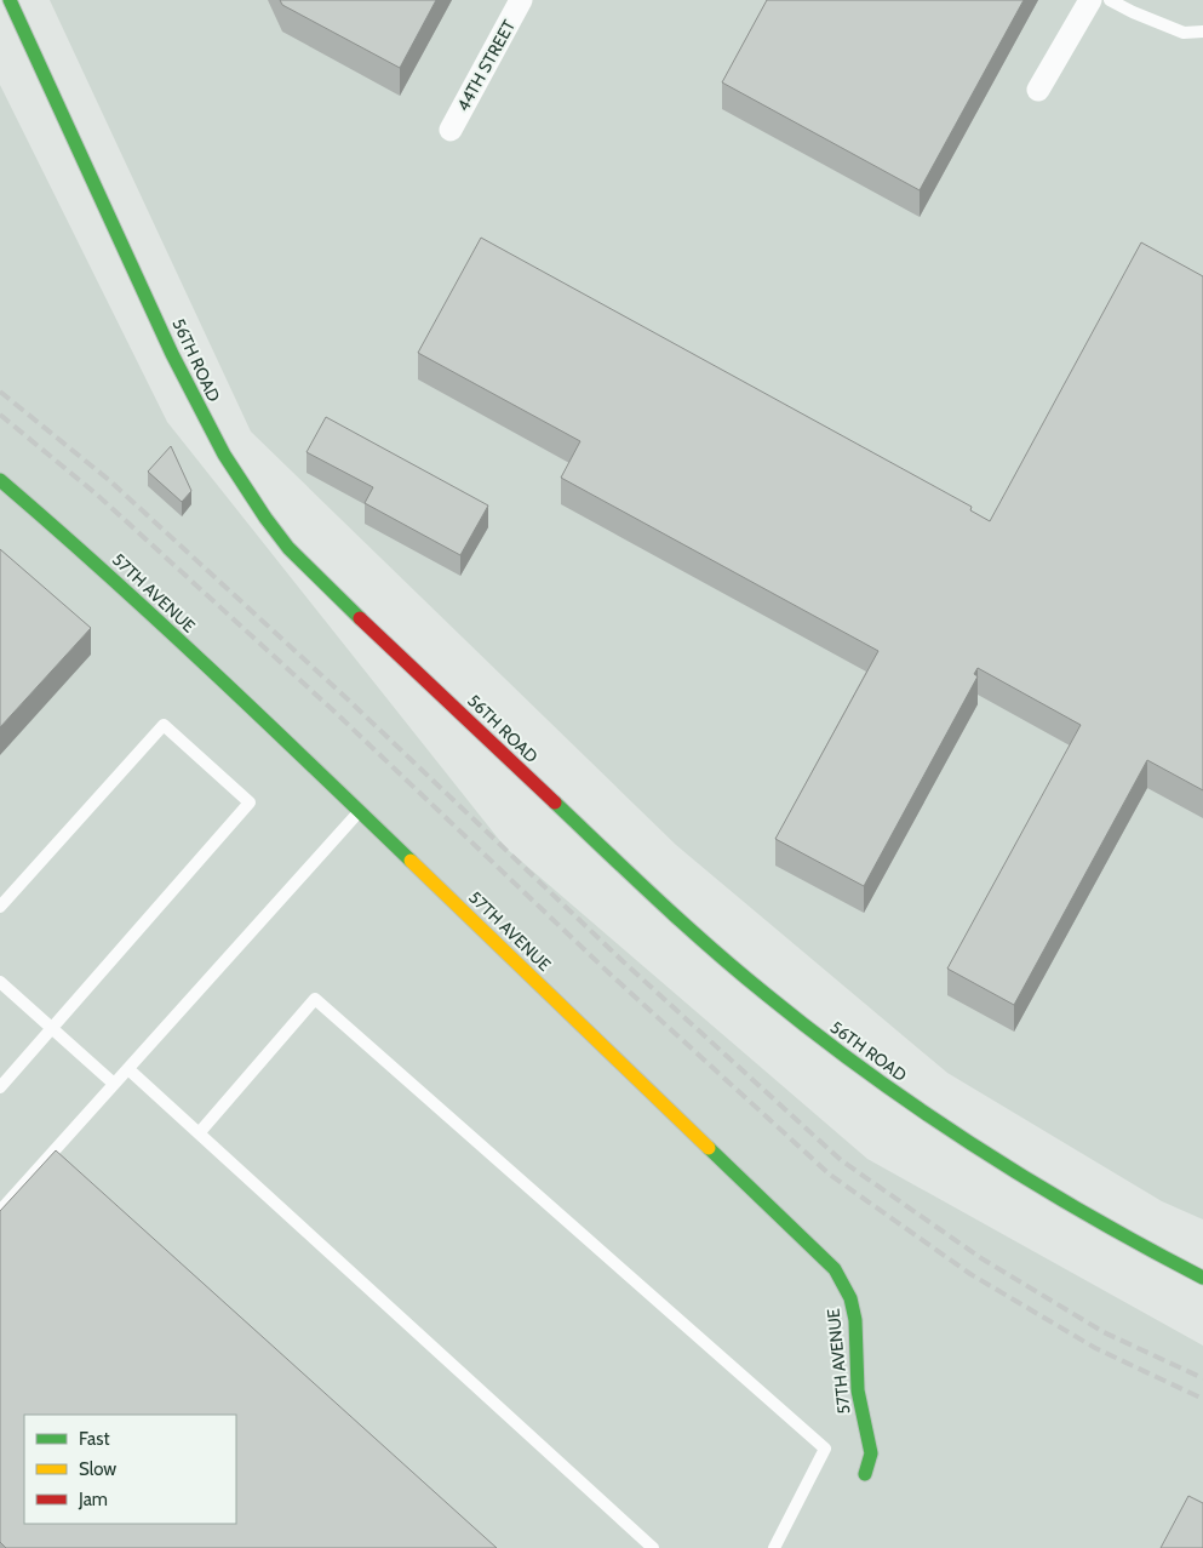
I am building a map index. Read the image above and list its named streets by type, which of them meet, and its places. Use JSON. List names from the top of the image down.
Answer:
{
  "streets": {
    "main road": ["56TH ROAD", "57TH AVENUE"],
    "street": ["44TH STREET"]
  },
  "legend": ["Fast", "Slow", "Jam"]
}
